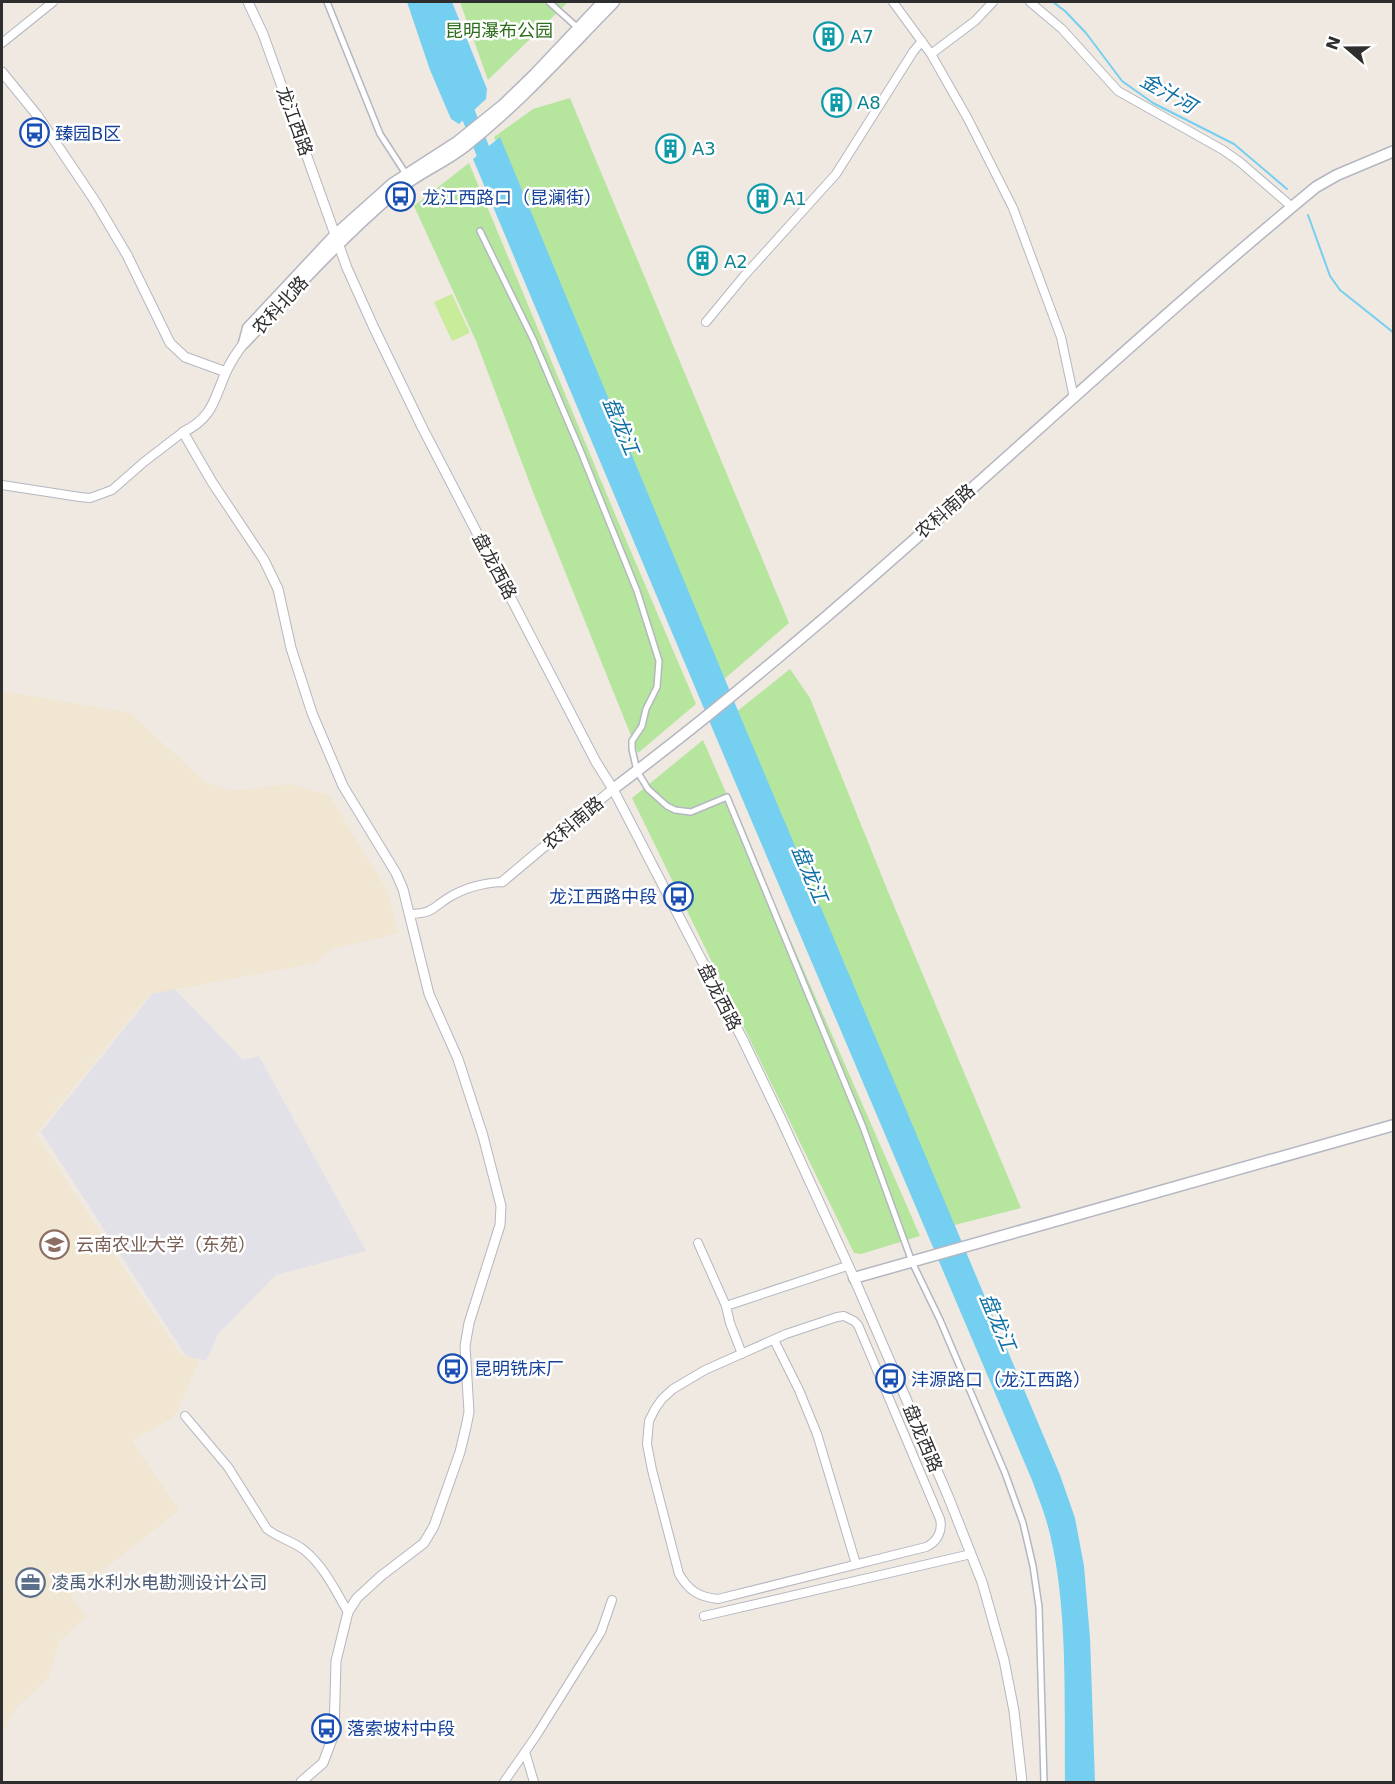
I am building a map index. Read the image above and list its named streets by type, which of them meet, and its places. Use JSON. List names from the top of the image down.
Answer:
{
  "streets": {
    "main road": ["农科北路", "农科南路"],
    "street": ["龙江西路", "盘龙西路"]
  },
  "crossings": [
    ["龙江西路", "农科北路"],
    ["龙江西路", "盘龙西路"],
    ["农科北路", "盘龙西路"],
    ["农科南路", "盘龙西路"]
  ],
  "water": ["金汁河", "盘龙江"],
  "parks": ["昆明瀑布公园"],
  "places": {
    "building": [
      "A7",
      "A8",
      "A3",
      "A1",
      "A2"
    ],
    "bus stop": [
      "臻园B区",
      "龙江西路口（昆澜街）",
      "龙江西路中段",
      "昆明铣床厂",
      "沣源路口（龙江西路）",
      "落索坡村中段"
    ],
    "school or university": ["云南农业大学（东苑）"],
    "office": ["凌禹水利水电勘测设计公司"]
  },
  "north": "left"
}
